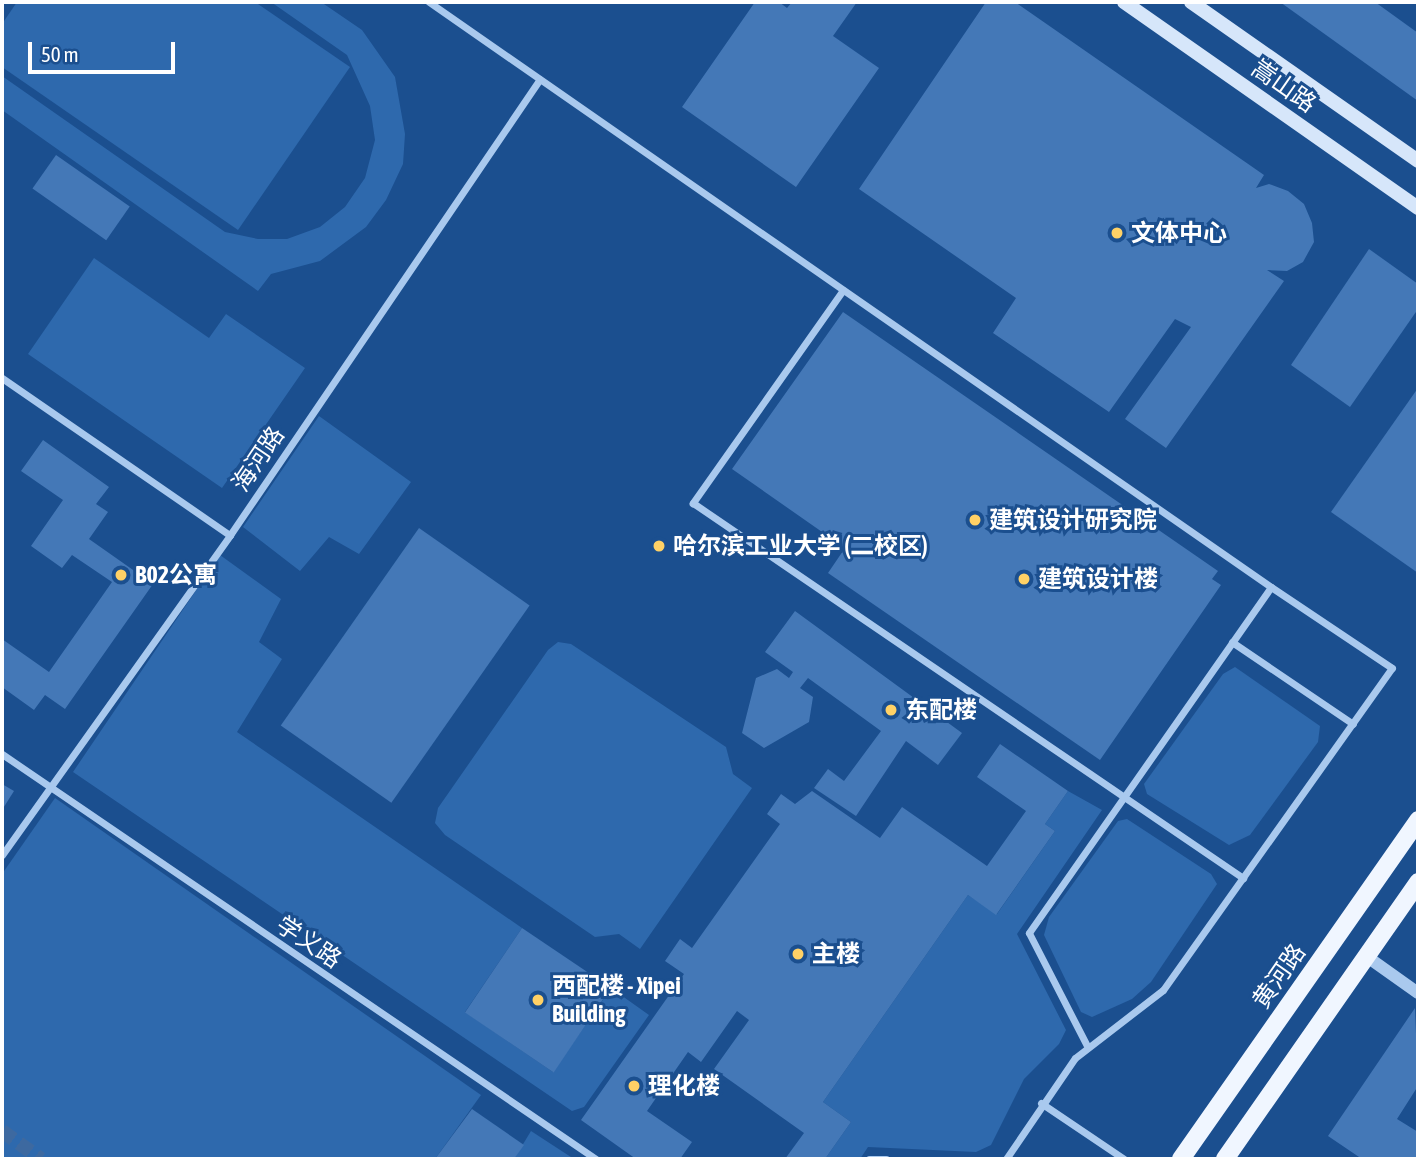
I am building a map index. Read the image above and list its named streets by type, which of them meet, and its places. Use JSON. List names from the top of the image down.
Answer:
{
  "streets": {
    "main road": ["嵩山路", "黄河路"],
    "street": ["海河路", "学义路"]
  },
  "crossings": [
    ["海河路", "学义路"]
  ],
  "places": [
    "文体中心",
    "建筑设计研究院",
    "哈尔滨工业大学 (二校区)",
    "B02公寓",
    "建筑设计楼",
    "东配楼",
    "主楼",
    "西配楼 - Xipei Building",
    "理化楼"
  ],
  "scale_bar": "50 m"
}
